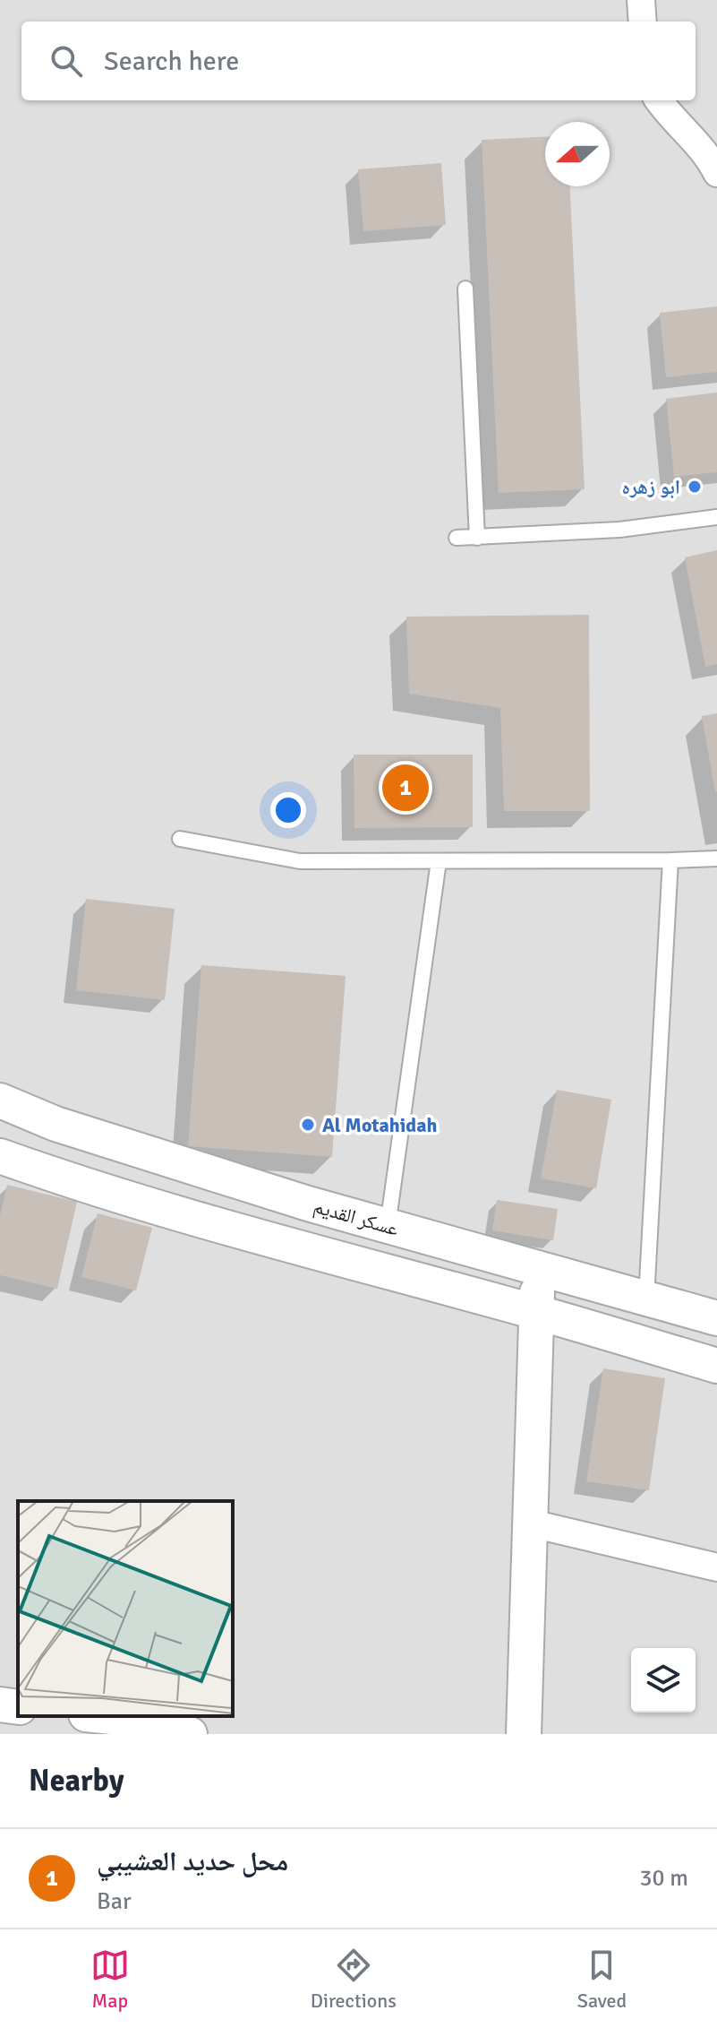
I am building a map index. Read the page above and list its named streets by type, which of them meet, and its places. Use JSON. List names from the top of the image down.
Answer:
{
  "streets": {
    "street": ["عسكر القديم"]
  },
  "places": ["ابو زهره", "Al Motahidah"],
  "north": "left",
  "page": {
    "search": "Search here",
    "pins": "1",
    "heading": "Nearby",
    "list": [
      {
        "mark": "1",
        "name": "محل حديد العشيبي",
        "note": "Bar",
        "value": "30 m"
      }
    ],
    "nav": ["Map", "Directions", "Saved"]
  }
}
